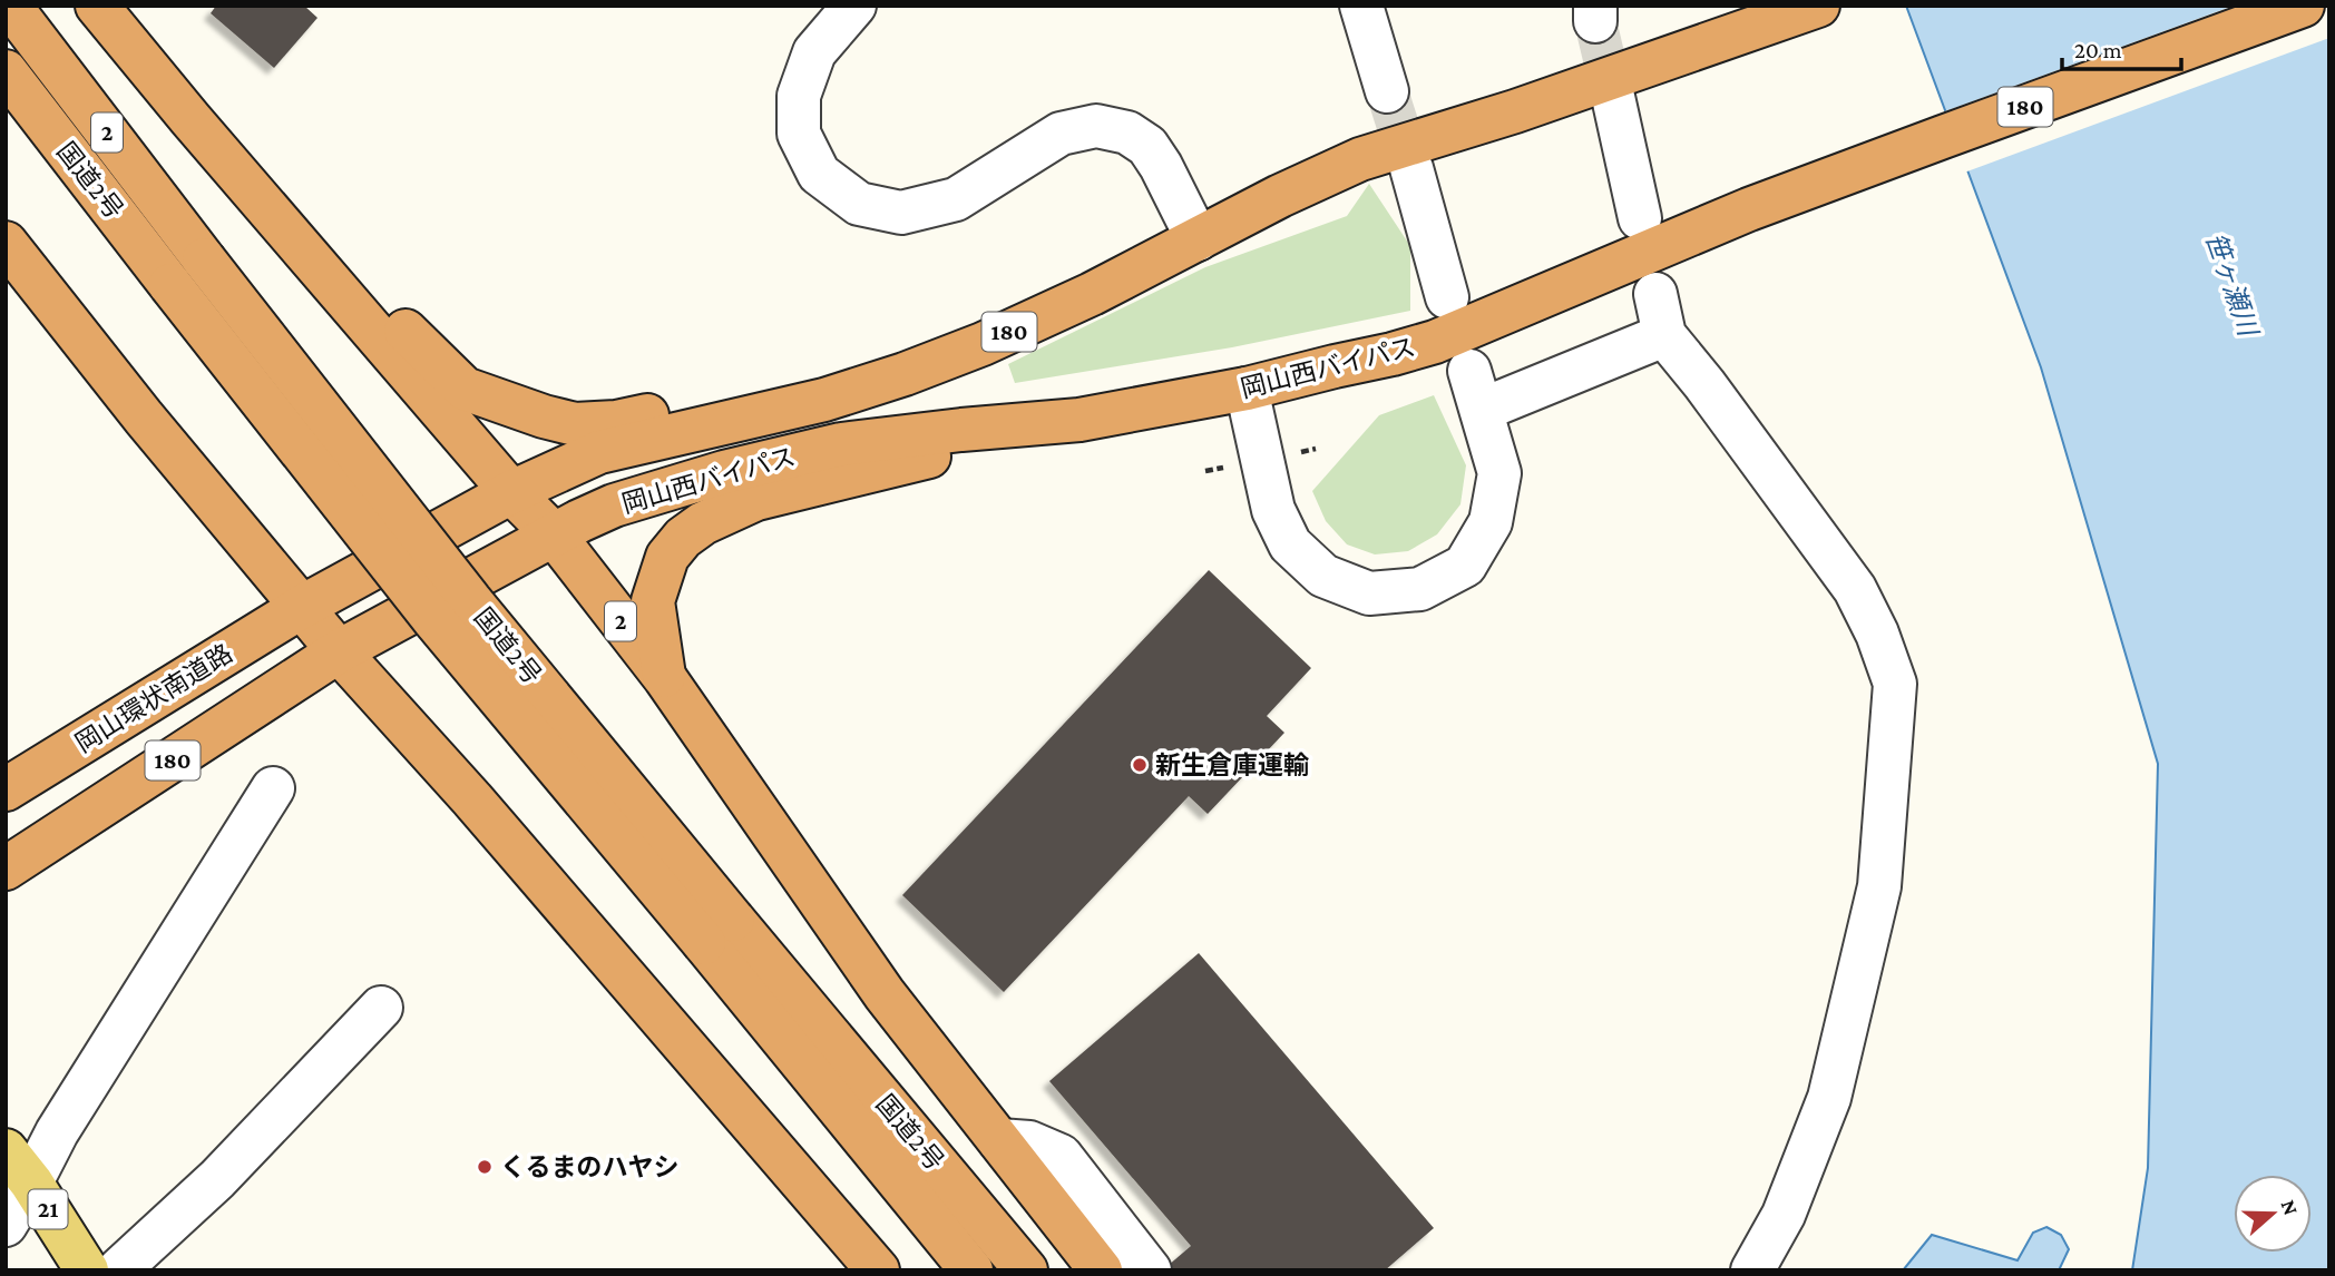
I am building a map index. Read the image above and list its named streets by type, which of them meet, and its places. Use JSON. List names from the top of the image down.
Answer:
{
  "streets": {
    "highway": [
      "180",
      "2",
      "国道2号",
      "岡山西バイパス",
      "岡山環状南道路"
    ],
    "main road": ["21"]
  },
  "crossings": [
    ["180", "岡山西バイパス"],
    ["2", "岡山西バイパス"],
    ["岡山西バイパス", "岡山環状南道路"]
  ],
  "water": ["笹ヶ瀬川"],
  "places": ["新生倉庫運輸", "くるまのハヤシ"],
  "scale_bar": "20 m",
  "north": "right"
}
